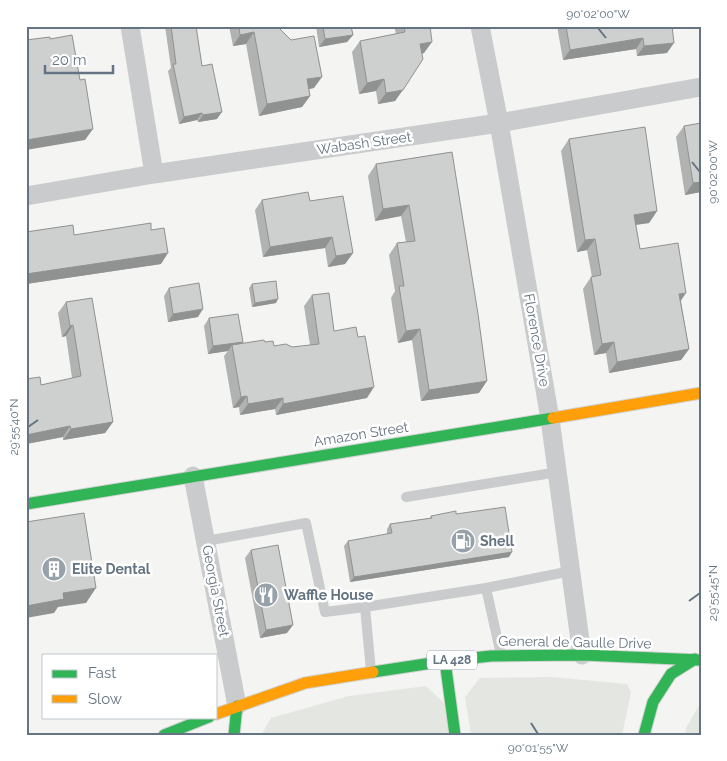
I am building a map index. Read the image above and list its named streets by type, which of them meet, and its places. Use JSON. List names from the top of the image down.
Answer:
{
  "streets": {
    "street": [
      "Wabash Street",
      "Florence Drive",
      "Amazon Street",
      "Georgia Street",
      "General de Gaulle Drive",
      "LA 428"
    ]
  },
  "crossings": [
    ["Wabash Street", "Florence Drive"],
    ["Florence Drive", "Amazon Street"],
    ["Florence Drive", "General de Gaulle Drive"],
    ["Amazon Street", "Georgia Street"],
    ["Georgia Street", "General de Gaulle Drive"]
  ],
  "places": {
    "fuel station": ["Shell"],
    "building": ["Elite Dental"],
    "restaurant": ["Waffle House"]
  },
  "legend": ["Fast", "Slow"],
  "scale_bar": "20 m",
  "coordinates": [
    "90°02'00\"W",
    "29°55'40\"N",
    "29°55'45\"N",
    "90°01'55\"W"
  ]
}
